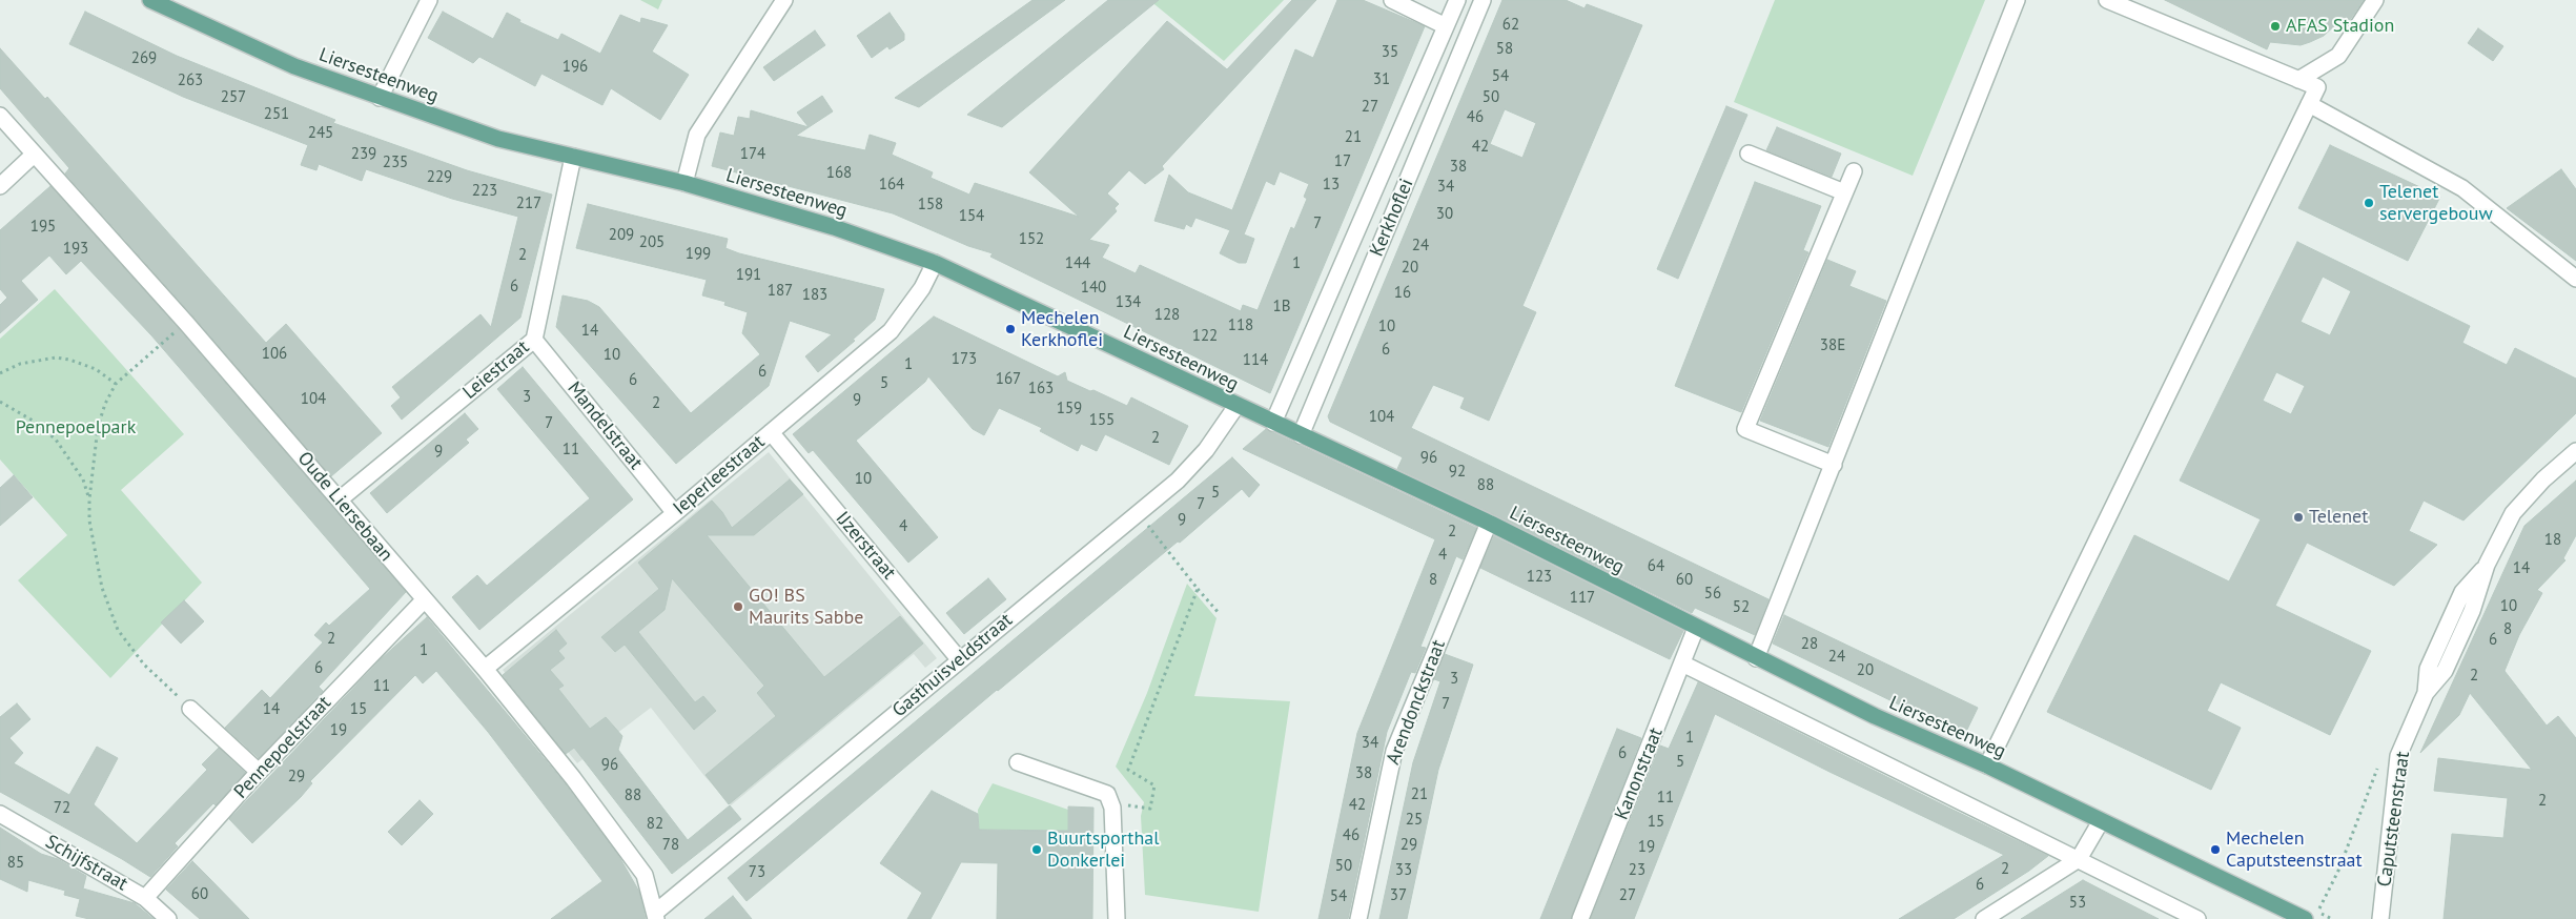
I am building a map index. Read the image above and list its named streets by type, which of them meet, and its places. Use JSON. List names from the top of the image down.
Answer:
{
  "streets": {
    "main road": ["Liersesteenweg"],
    "street": [
      "Kerkhoflei",
      "Leiestraat",
      "Mandelstraat",
      "Ieperleestraat",
      "Oude Liersebaan",
      "IJzerstraat",
      "Gasthuisveldstraat",
      "Arendonckstraat",
      "Pennepoelstraat",
      "Kanonstraat",
      "Caputsteenstraat",
      "Schijfstraat"
    ]
  },
  "crossings": [
    ["Liersesteenweg", "Kerkhoflei"],
    ["Liersesteenweg", "Leiestraat"],
    ["Liersesteenweg", "Ieperleestraat"],
    ["Liersesteenweg", "Gasthuisveldstraat"],
    ["Liersesteenweg", "Arendonckstraat"],
    ["Liersesteenweg", "Kanonstraat"],
    ["Leiestraat", "Mandelstraat"],
    ["Leiestraat", "Oude Liersebaan"],
    ["Mandelstraat", "Ieperleestraat"],
    ["Ieperleestraat", "Oude Liersebaan"],
    ["Ieperleestraat", "IJzerstraat"],
    ["Oude Liersebaan", "Gasthuisveldstraat"],
    ["Oude Liersebaan", "Pennepoelstraat"],
    ["IJzerstraat", "Gasthuisveldstraat"],
    ["Pennepoelstraat", "Schijfstraat"]
  ],
  "parks": ["Pennepoelpark"],
  "places": [
    "AFAS Stadion",
    "Telenet servergebouw",
    "Mechelen Kerkhoflei",
    "Telenet",
    "GO! BS Maurits Sabbe",
    "Buurtsporthal Donkerlei",
    "Mechelen Caputsteenstraat"
  ],
  "house_numbers": [
    "62",
    "58",
    "35",
    "269",
    "196",
    "54",
    "31",
    "263",
    "257",
    "50",
    "27",
    "251",
    "46",
    "245",
    "21",
    "42",
    "239",
    "174",
    "17",
    "235",
    "38",
    "168",
    "229",
    "164",
    "13",
    "34",
    "223",
    "217",
    "158",
    "30",
    "154",
    "7",
    "195",
    "209",
    "152",
    "205",
    "24",
    "193",
    "199",
    "2",
    "144",
    "1",
    "20",
    "191",
    "6",
    "140",
    "187",
    "16",
    "183",
    "134",
    "1B",
    "128",
    "118",
    "10",
    "14",
    "122",
    "38E",
    "6",
    "106",
    "10",
    "173",
    "114",
    "1",
    "6",
    "167",
    "6",
    "5",
    "163",
    "3",
    "104",
    "9",
    "2",
    "159",
    "104",
    "155",
    "7",
    "2",
    "11",
    "9",
    "96",
    "92",
    "10",
    "88",
    "5",
    "7",
    "9",
    "4",
    "2",
    "18",
    "4",
    "64",
    "14",
    "123",
    "8",
    "60",
    "56",
    "117",
    "10",
    "52",
    "8",
    "2",
    "6",
    "28",
    "1",
    "24",
    "6",
    "20",
    "2",
    "3",
    "11",
    "7",
    "14",
    "15",
    "19",
    "1",
    "34",
    "6",
    "5",
    "96",
    "38",
    "29",
    "21",
    "88",
    "11",
    "2",
    "42",
    "72",
    "25",
    "15",
    "82",
    "46",
    "78",
    "29",
    "19",
    "85",
    "50",
    "2",
    "33",
    "23",
    "73",
    "6",
    "60",
    "37",
    "27",
    "54",
    "53"
  ]
}
